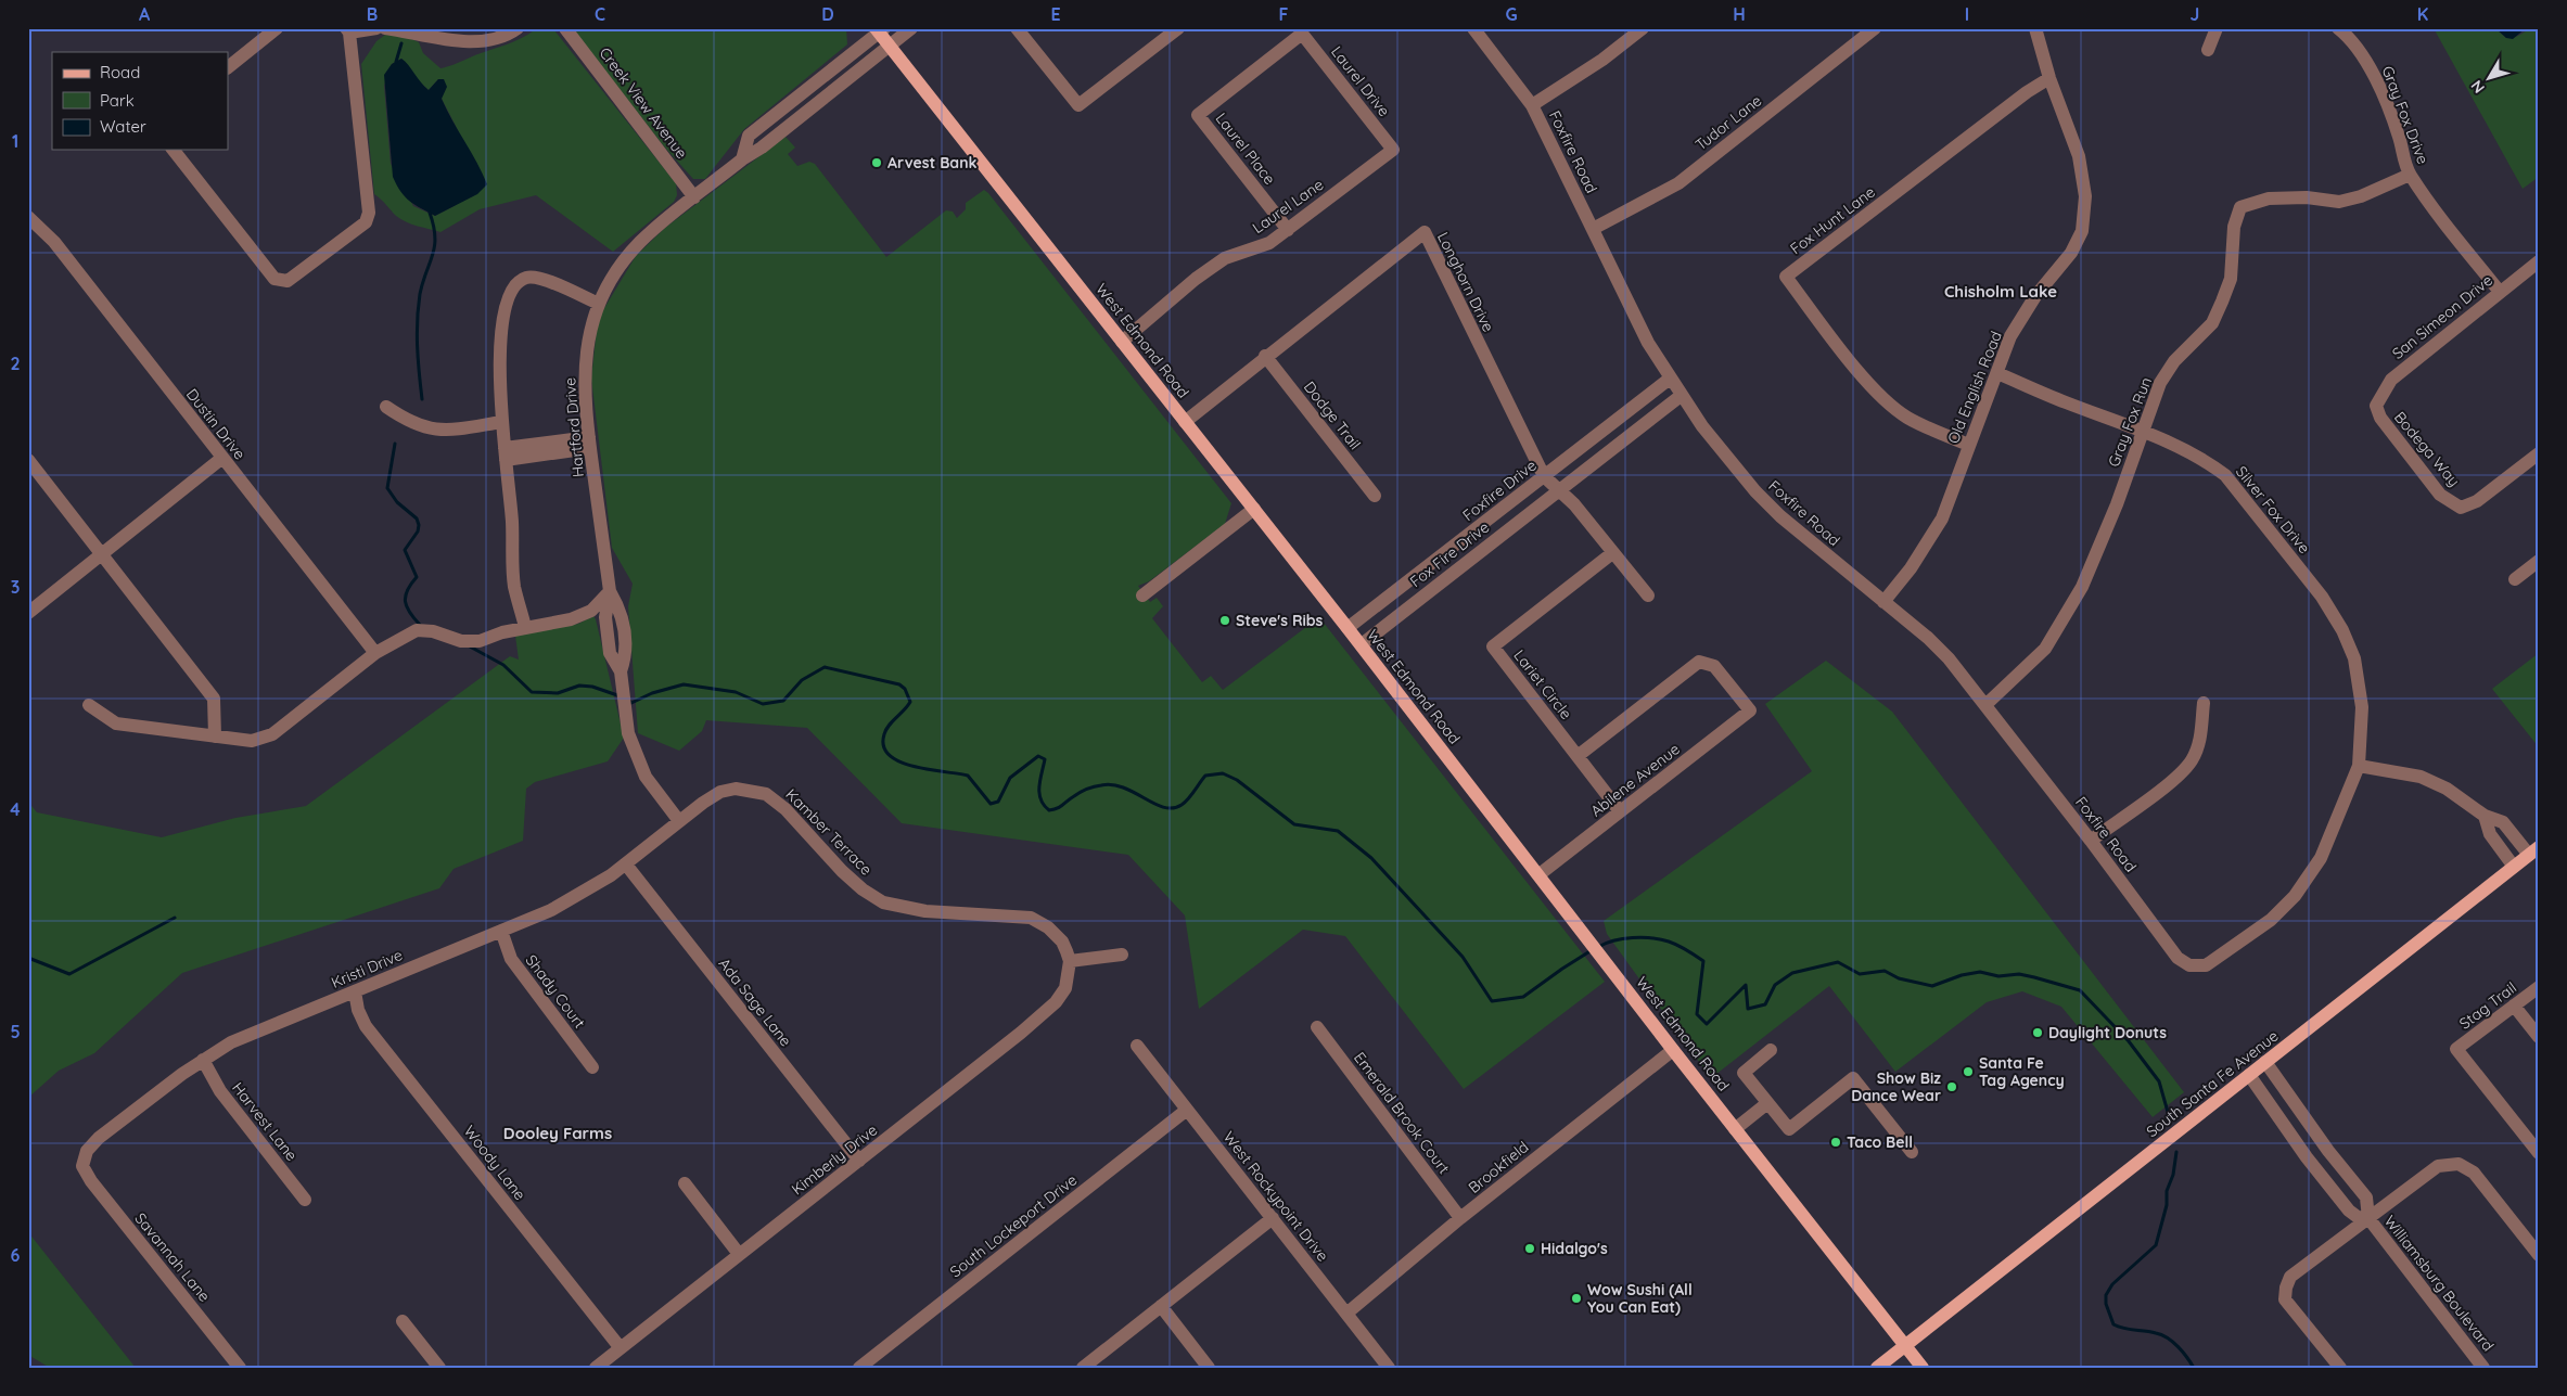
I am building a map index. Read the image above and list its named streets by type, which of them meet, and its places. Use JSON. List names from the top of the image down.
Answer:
{
  "streets": {
    "main road": ["West Edmond Road", "South Santa Fe Avenue"],
    "street": [
      "Laurel Drive",
      "Creek View Avenue",
      "Gray Fox Drive",
      "Tudor Lane",
      "Laurel Place",
      "Foxfire Road",
      "Laurel Lane",
      "Fox Hunt Lane",
      "Longhorn Drive",
      "San Simeon Drive",
      "Old English Road",
      "Dodge Trail",
      "Gray Fox Run",
      "Dustin Drive",
      "Hartford Drive",
      "Bodega Way",
      "Foxfire Drive",
      "Silver Fox Drive",
      "Fox Fire Drive",
      "Lariet Circle",
      "Abilene Avenue",
      "Kamber Terrace",
      "Kristi Drive",
      "Shady Court",
      "Ada Sage Lane",
      "Stag Trail",
      "Emerald Brook Court",
      "Harvest Lane",
      "Kimberly Drive",
      "Woody Lane",
      "Brookfield",
      "West Rockypoint Drive",
      "South Lockeport Drive",
      "Savannah Lane",
      "Williamsburg Boulevard"
    ]
  },
  "crossings": [
    ["Laurel Drive", "Laurel Place"],
    ["Laurel Drive", "Laurel Lane"],
    ["Creek View Avenue", "Hartford Drive"],
    ["Gray Fox Drive", "San Simeon Drive"],
    ["Gray Fox Drive", "Gray Fox Run"],
    ["Tudor Lane", "Foxfire Road"],
    ["Laurel Place", "Laurel Lane"],
    ["Foxfire Road", "Old English Road"],
    ["Foxfire Road", "Gray Fox Run"],
    ["Foxfire Road", "Foxfire Drive"],
    ["Foxfire Road", "Silver Fox Drive"],
    ["Laurel Lane", "West Edmond Road"],
    ["Fox Hunt Lane", "Old English Road"],
    ["Longhorn Drive", "West Edmond Road"],
    ["Longhorn Drive", "Dodge Trail"],
    ["Longhorn Drive", "Foxfire Drive"],
    ["Longhorn Drive", "Fox Fire Drive"],
    ["Longhorn Drive", "Lariet Circle"],
    ["San Simeon Drive", "Bodega Way"],
    ["West Edmond Road", "Hartford Drive"],
    ["West Edmond Road", "Foxfire Drive"],
    ["West Edmond Road", "Fox Fire Drive"],
    ["West Edmond Road", "Abilene Avenue"],
    ["West Edmond Road", "South Santa Fe Avenue"],
    ["West Edmond Road", "Brookfield"],
    ["Old English Road", "Silver Fox Drive"],
    ["Gray Fox Run", "Silver Fox Drive"],
    ["Hartford Drive", "Kamber Terrace"],
    ["Hartford Drive", "Kristi Drive"],
    ["Lariet Circle", "Abilene Avenue"],
    ["Kamber Terrace", "Kristi Drive"],
    ["Kamber Terrace", "Kimberly Drive"],
    ["Kristi Drive", "Shady Court"],
    ["Kristi Drive", "Ada Sage Lane"],
    ["Kristi Drive", "Harvest Lane"],
    ["Kristi Drive", "Woody Lane"],
    ["Kristi Drive", "Savannah Lane"],
    ["Ada Sage Lane", "Kimberly Drive"],
    ["South Santa Fe Avenue", "Williamsburg Boulevard"],
    ["Emerald Brook Court", "Brookfield"],
    ["Kimberly Drive", "Woody Lane"],
    ["Brookfield", "West Rockypoint Drive"],
    ["West Rockypoint Drive", "South Lockeport Drive"]
  ],
  "districts": ["Chisholm Lake", "Dooley Farms"],
  "places": [
    "Arvest Bank",
    "Steve's Ribs",
    "Daylight Donuts",
    "Santa Fe Tag Agency",
    "Show Biz Dance Wear",
    "Taco Bell",
    "Hidalgo's",
    "Wow Sushi (All You Can Eat)"
  ],
  "legend": ["Road", "Park", "Water"],
  "north": "bottom left",
  "grid": {
    "columns": [
      "A",
      "B",
      "C",
      "D",
      "E",
      "F",
      "G",
      "H",
      "I",
      "J",
      "K"
    ],
    "rows": [
      "1",
      "2",
      "3",
      "4",
      "5",
      "6"
    ]
  }
}
